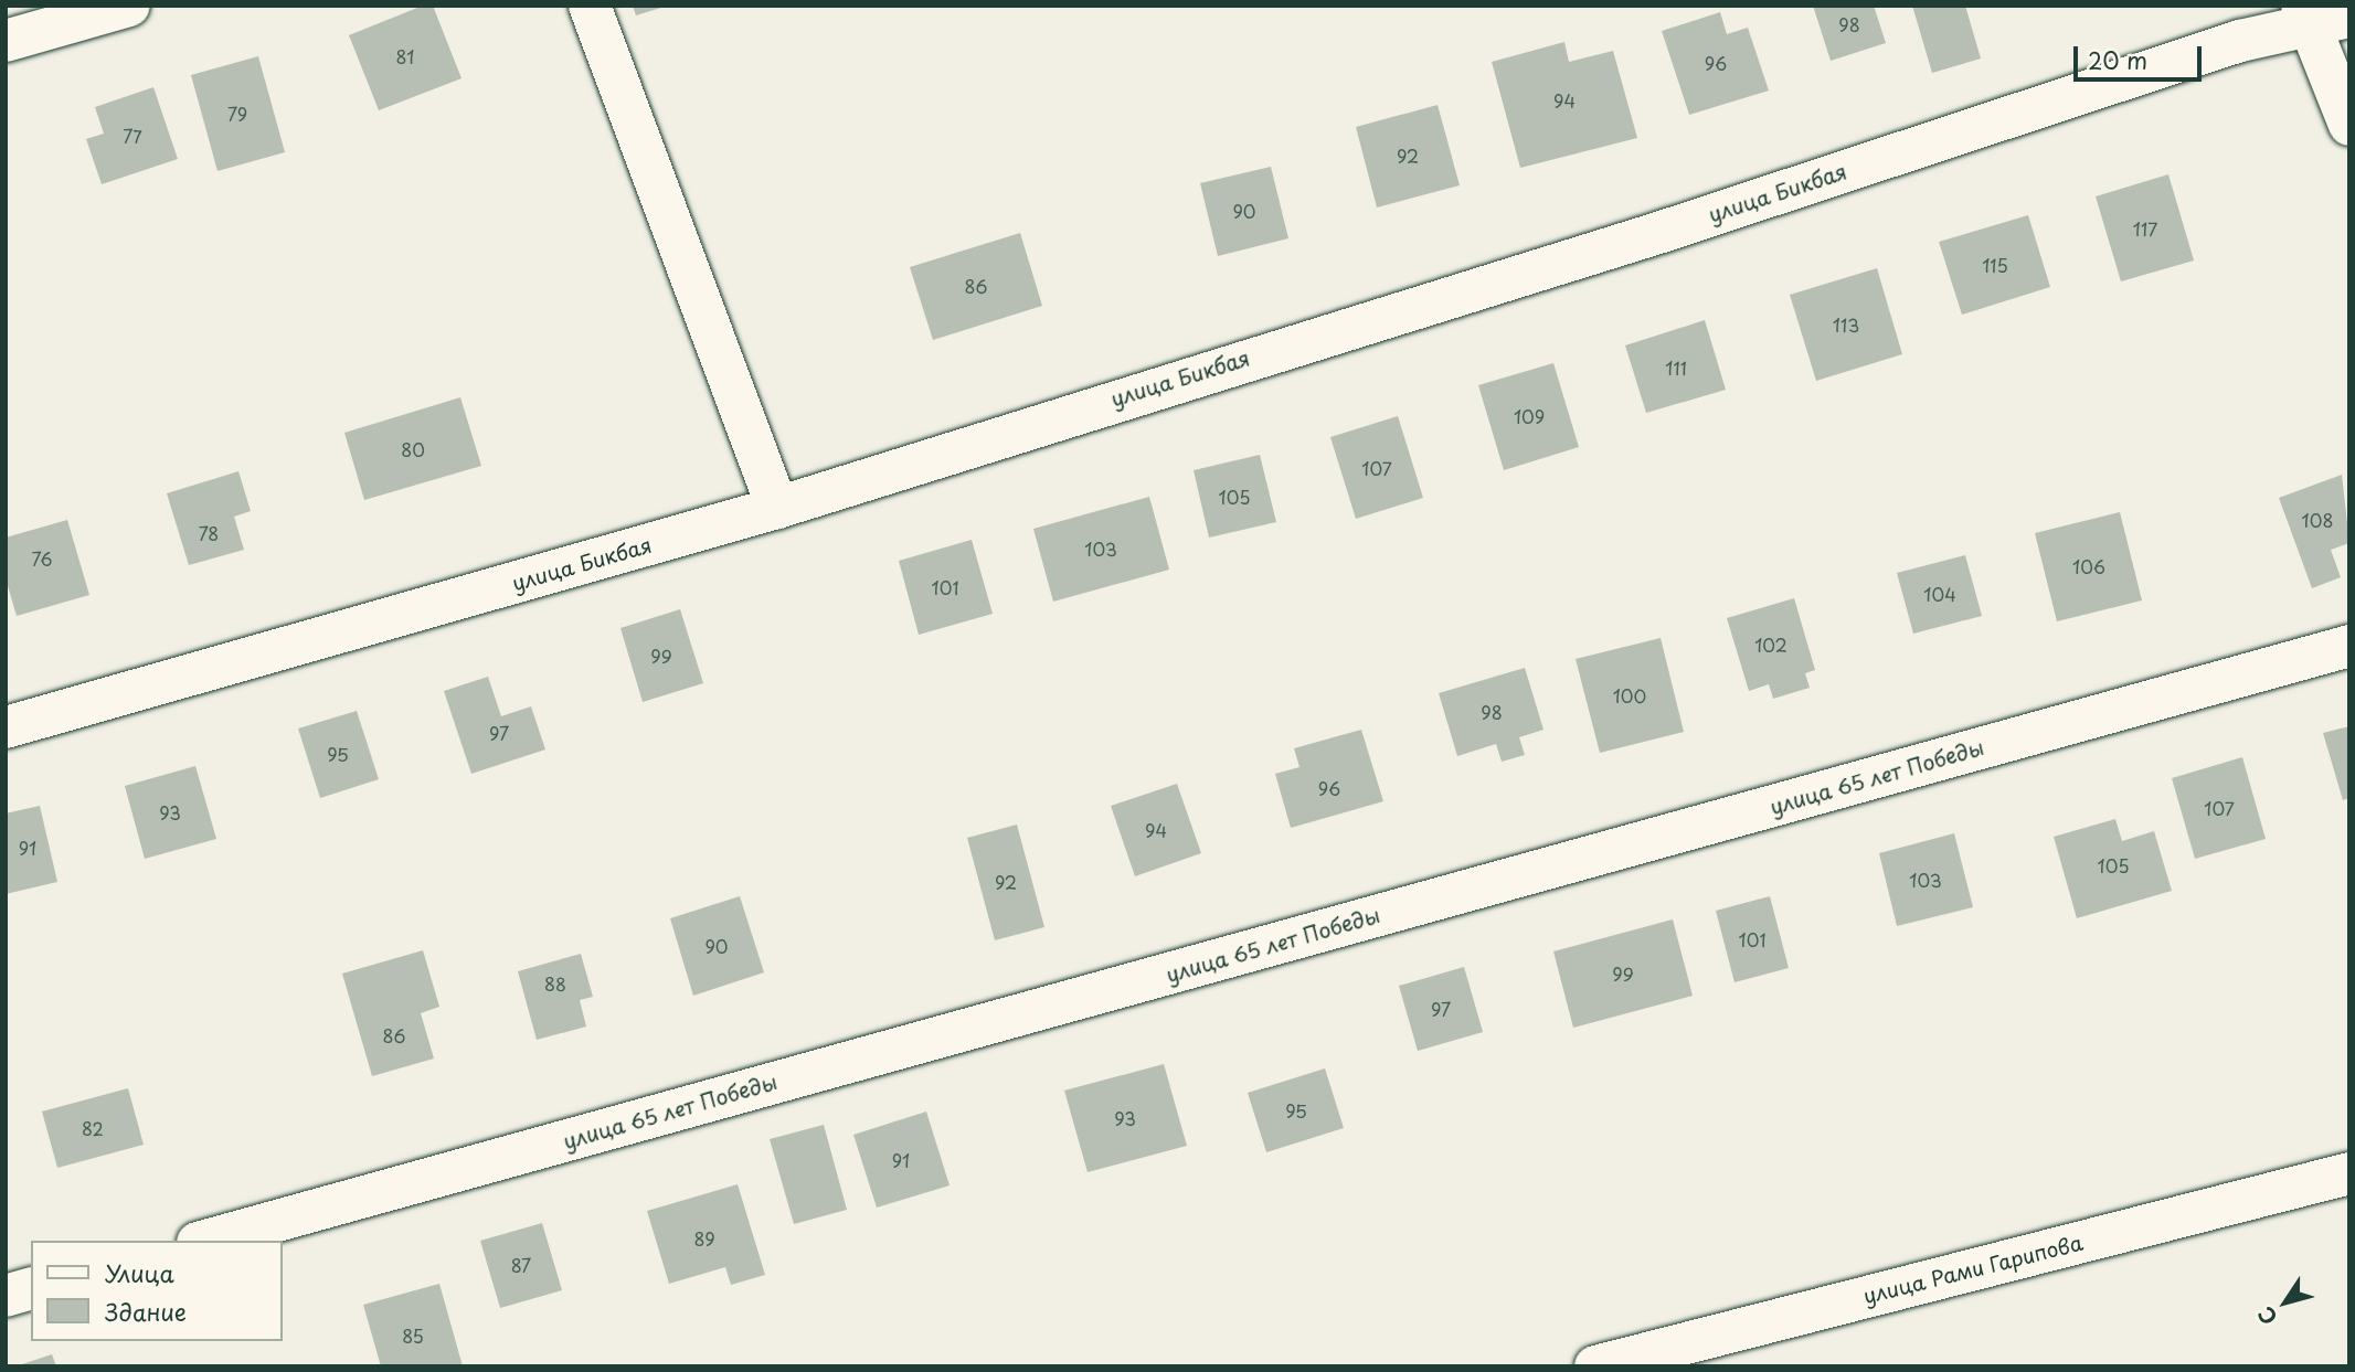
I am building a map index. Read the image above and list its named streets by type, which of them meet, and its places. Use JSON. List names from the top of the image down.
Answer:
{
  "streets": {
    "street": ["улица Бикбая", "улица 65 лет Победы", "улица Рами Гарипова"]
  },
  "house_numbers": [
    "98",
    "81",
    "96",
    "94",
    "79",
    "77",
    "92",
    "90",
    "117",
    "115",
    "86",
    "113",
    "111",
    "109",
    "80",
    "107",
    "105",
    "108",
    "78",
    "103",
    "76",
    "106",
    "101",
    "104",
    "102",
    "99",
    "100",
    "98",
    "97",
    "95",
    "96",
    "107",
    "93",
    "94",
    "91",
    "105",
    "103",
    "92",
    "101",
    "90",
    "99",
    "88",
    "97",
    "86",
    "95",
    "93",
    "82",
    "91",
    "89",
    "87",
    "85"
  ],
  "legend": ["Улица", "Здание"],
  "scale_bar": "20 m",
  "north": "bottom left"
}
